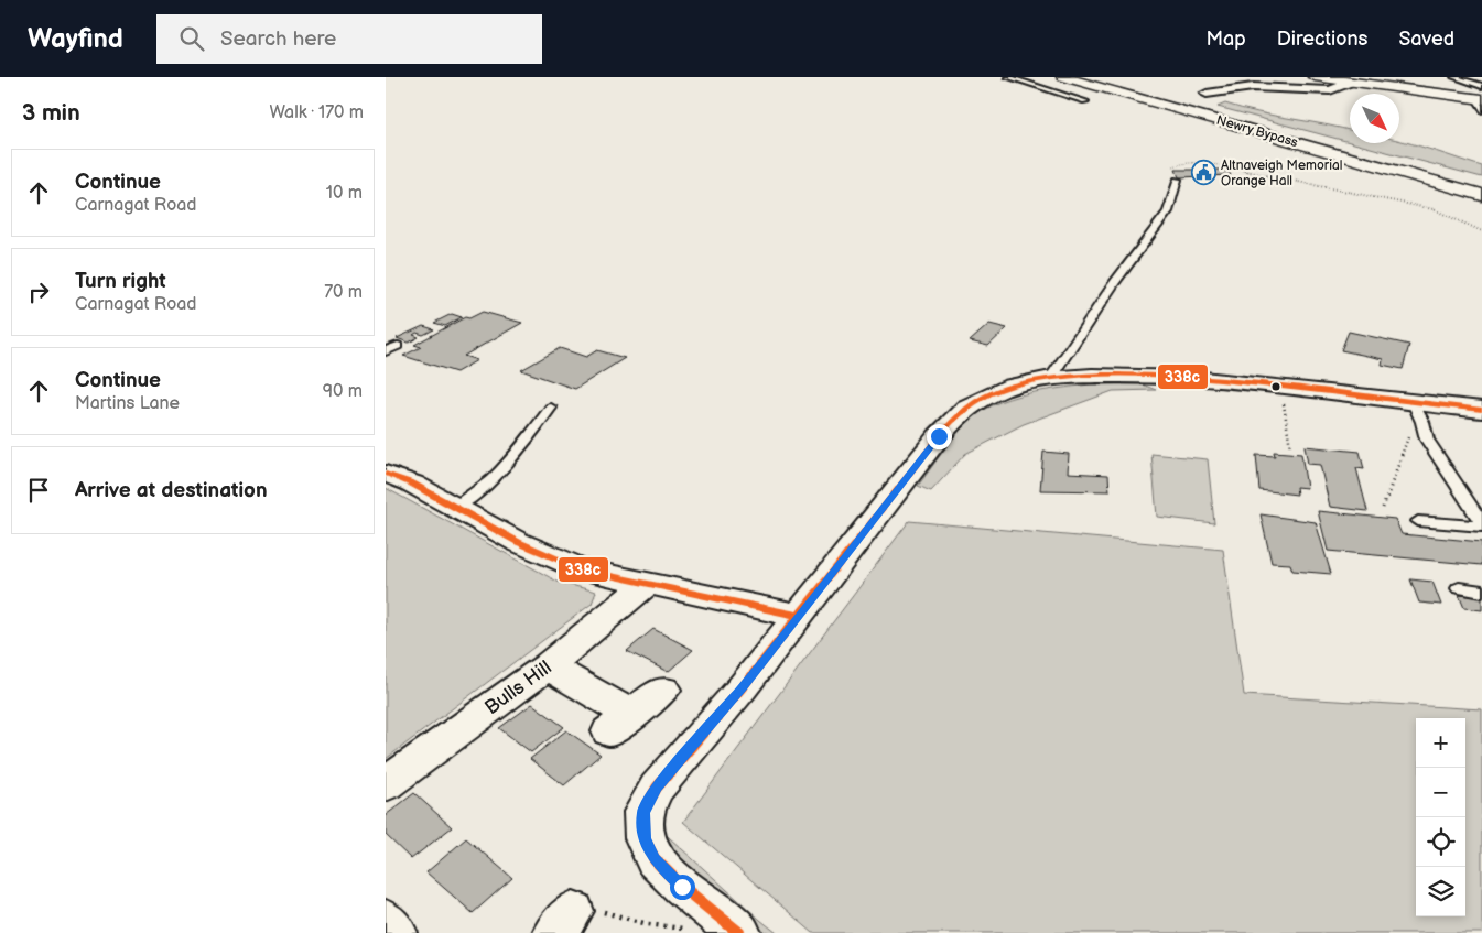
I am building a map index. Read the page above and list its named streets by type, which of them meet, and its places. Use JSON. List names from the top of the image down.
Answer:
{
  "streets": {
    "main road": ["Newry Bypass"],
    "street": ["Bulls Hill"]
  },
  "places": {
    "public building": ["Altnaveigh Memorial Orange Hall"]
  },
  "lines": ["transit line 338c"],
  "north": "bottom right",
  "page": {
    "header": "Wayfind",
    "search": "Search here",
    "nav": ["Map", "Directions", "Saved"],
    "heading": ["3 min", "Walk · 170 m"],
    "list": [
      ["Continue", "Carnagat Road", "10 m"],
      ["Turn right", "Carnagat Road", "70 m"],
      ["Continue", "Martins Lane", "90 m"],
      "Arrive at destination"
    ],
    "map_buttons": ["+", "−"]
  }
}
